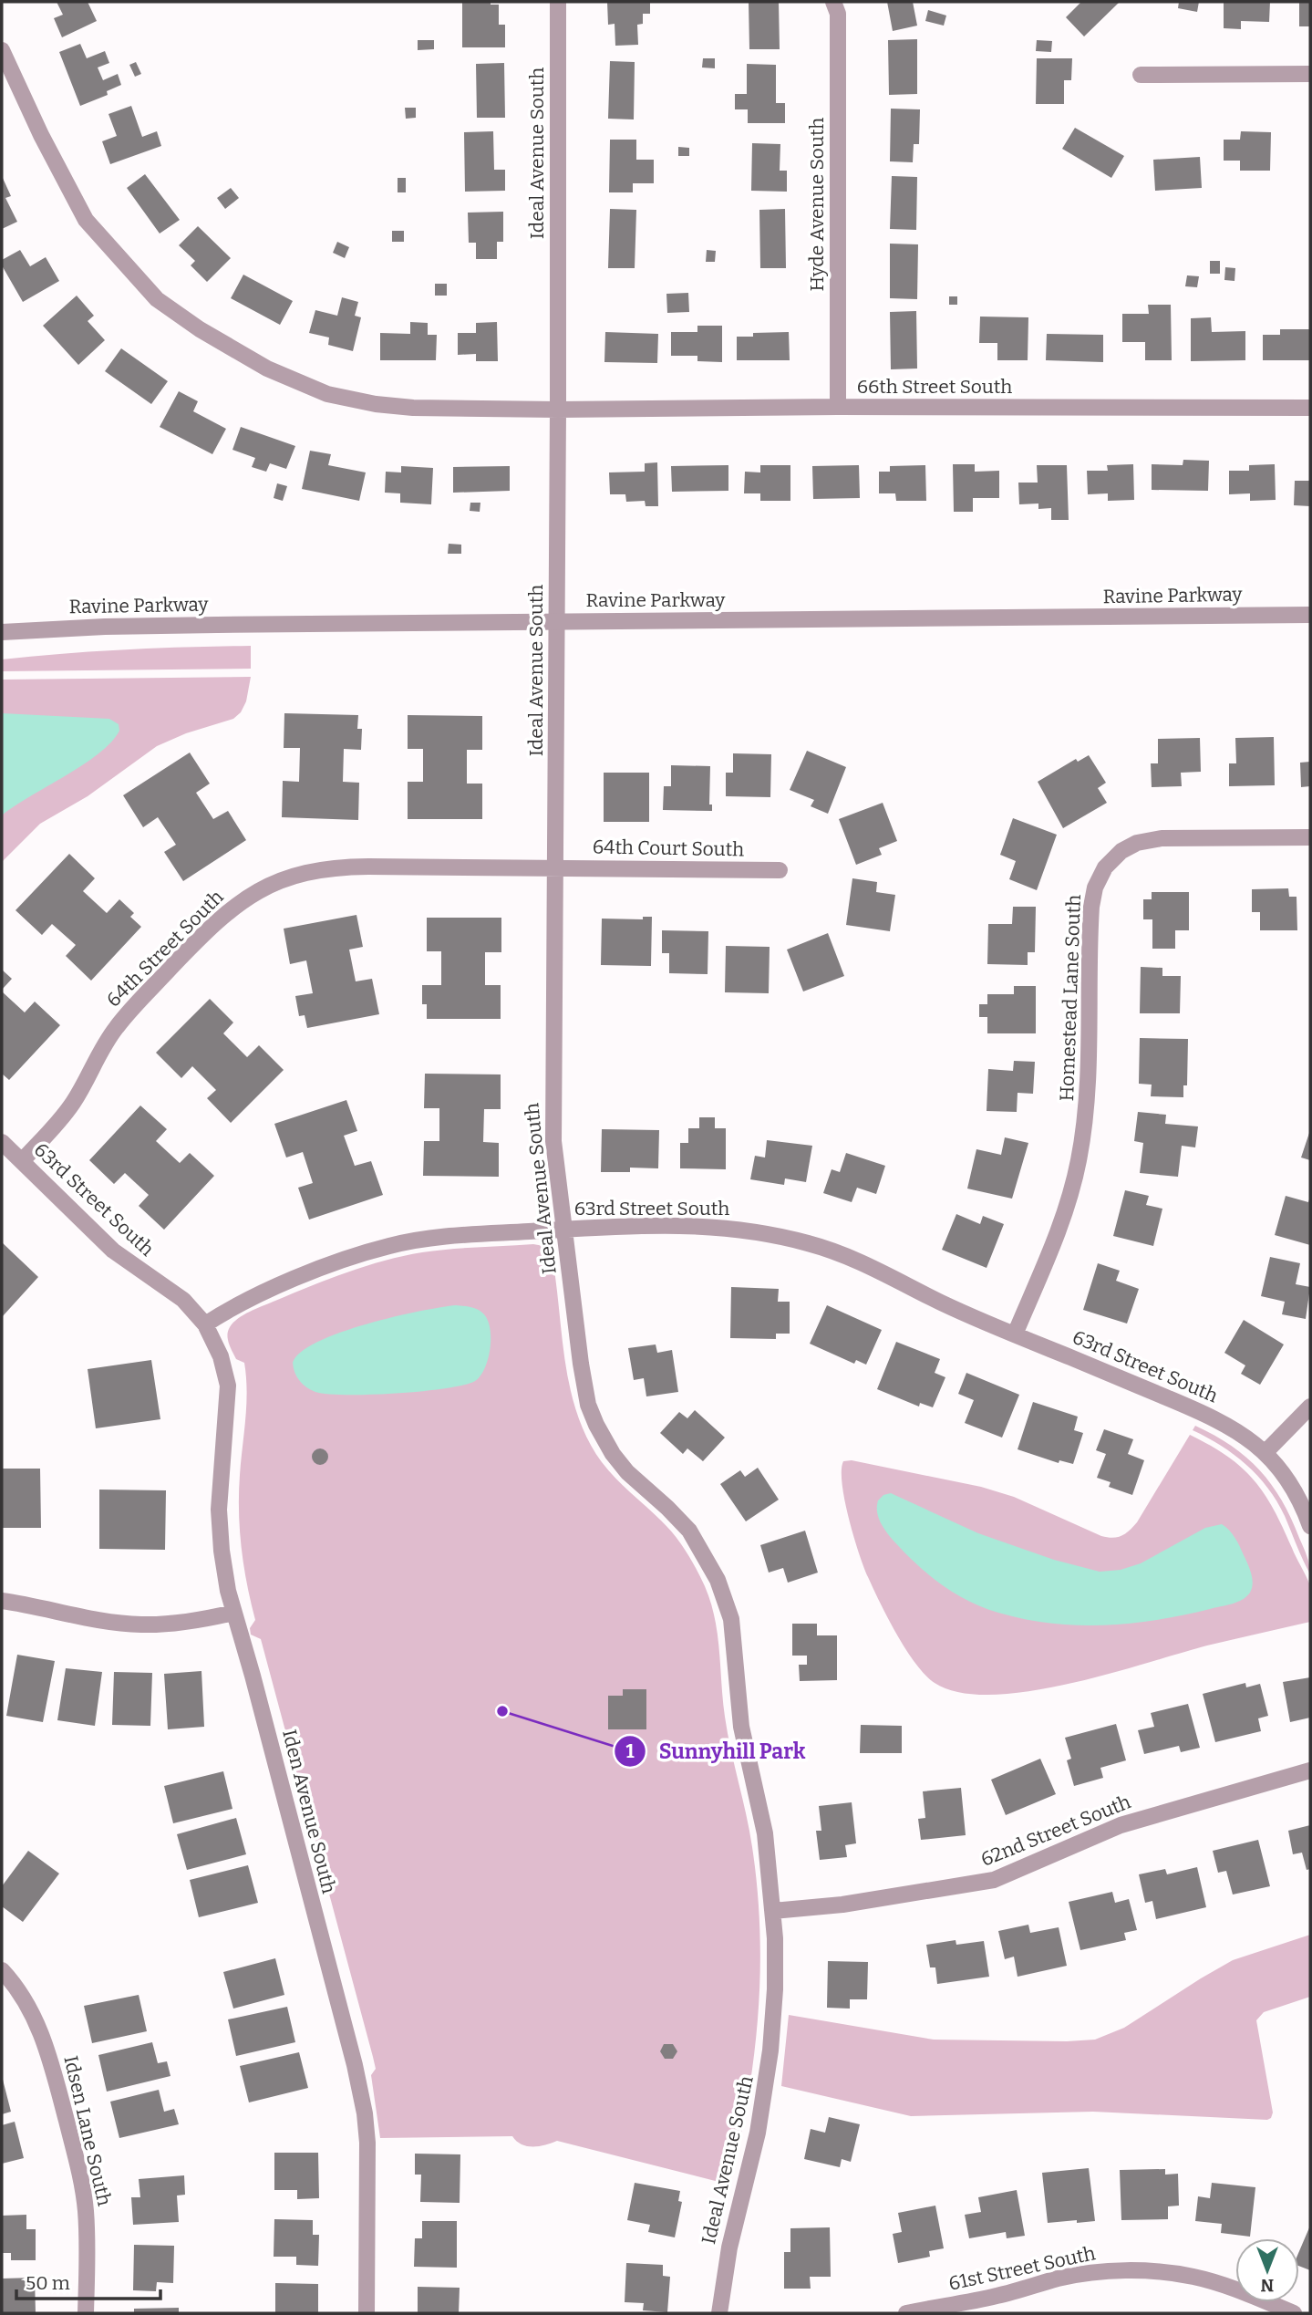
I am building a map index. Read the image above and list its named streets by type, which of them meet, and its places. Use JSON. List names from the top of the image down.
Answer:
{
  "streets": {
    "street": [
      "Ideal Avenue South",
      "Hyde Avenue South",
      "66th Street South",
      "Ravine Parkway",
      "64th Court South",
      "64th Street South",
      "Homestead Lane South",
      "63rd Street South",
      "Iden Avenue South",
      "62nd Street South",
      "Idsen Lane South",
      "61st Street South"
    ]
  },
  "crossings": [
    ["Ideal Avenue South", "66th Street South"],
    ["Ideal Avenue South", "Ravine Parkway"],
    ["Ideal Avenue South", "64th Court South"],
    ["Ideal Avenue South", "64th Street South"],
    ["Ideal Avenue South", "63rd Street South"],
    ["Ideal Avenue South", "62nd Street South"],
    ["Hyde Avenue South", "66th Street South"],
    ["64th Court South", "64th Street South"],
    ["64th Street South", "63rd Street South"],
    ["Homestead Lane South", "63rd Street South"],
    ["63rd Street South", "Iden Avenue South"]
  ],
  "places": ["Sunnyhill Park"],
  "scale_bar": "50 m",
  "north": "bottom"
}
